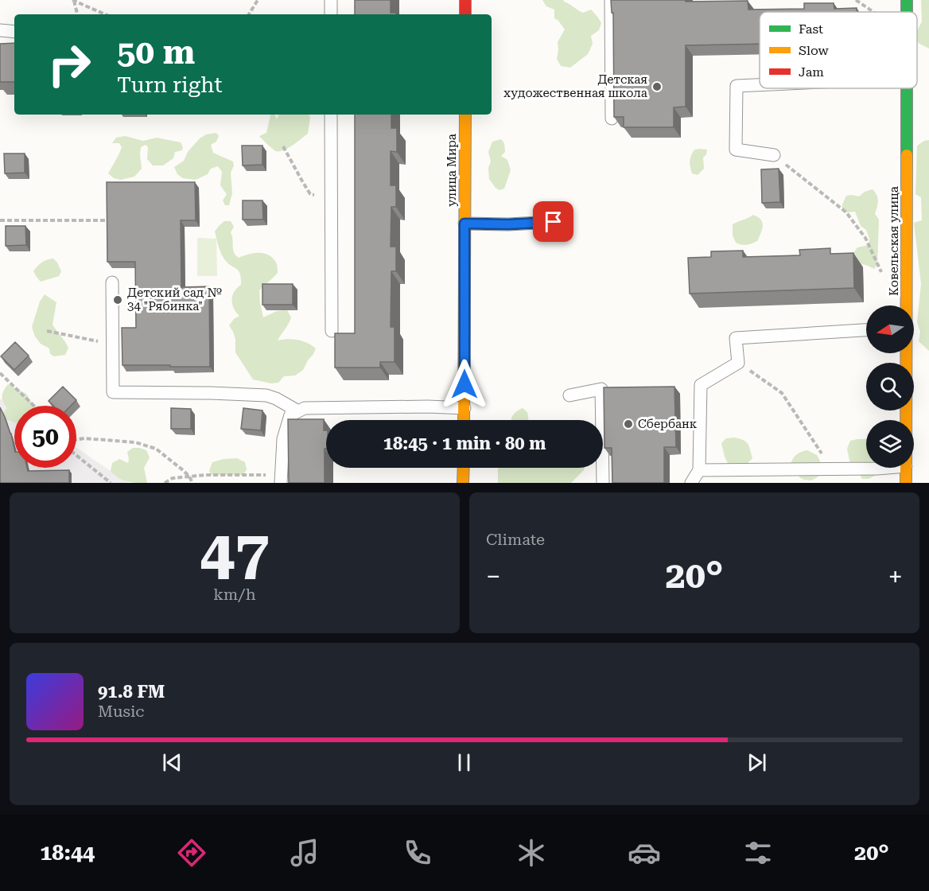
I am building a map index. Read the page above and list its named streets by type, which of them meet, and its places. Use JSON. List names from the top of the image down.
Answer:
{
  "streets": {
    "street": ["улица Мира", "Ковельская улица"]
  },
  "places": ["Детская художественная школа", "Детский сад № 34 \"Рябинка\"", "Сбербанк"],
  "legend": ["Fast", "Slow", "Jam"],
  "north": "left",
  "page": {
    "turn": ["50 m", "Turn right"],
    "limit": "50",
    "trip": "18:45 · 1 min · 80 m",
    "tile": [
      ["47", "km/h"],
      "Climate"
    ],
    "heat": ["−", "20°", "+"],
    "song": ["91.8 FM", "Music"],
    "tabs": ["18:44", "20°"]
  }
}
